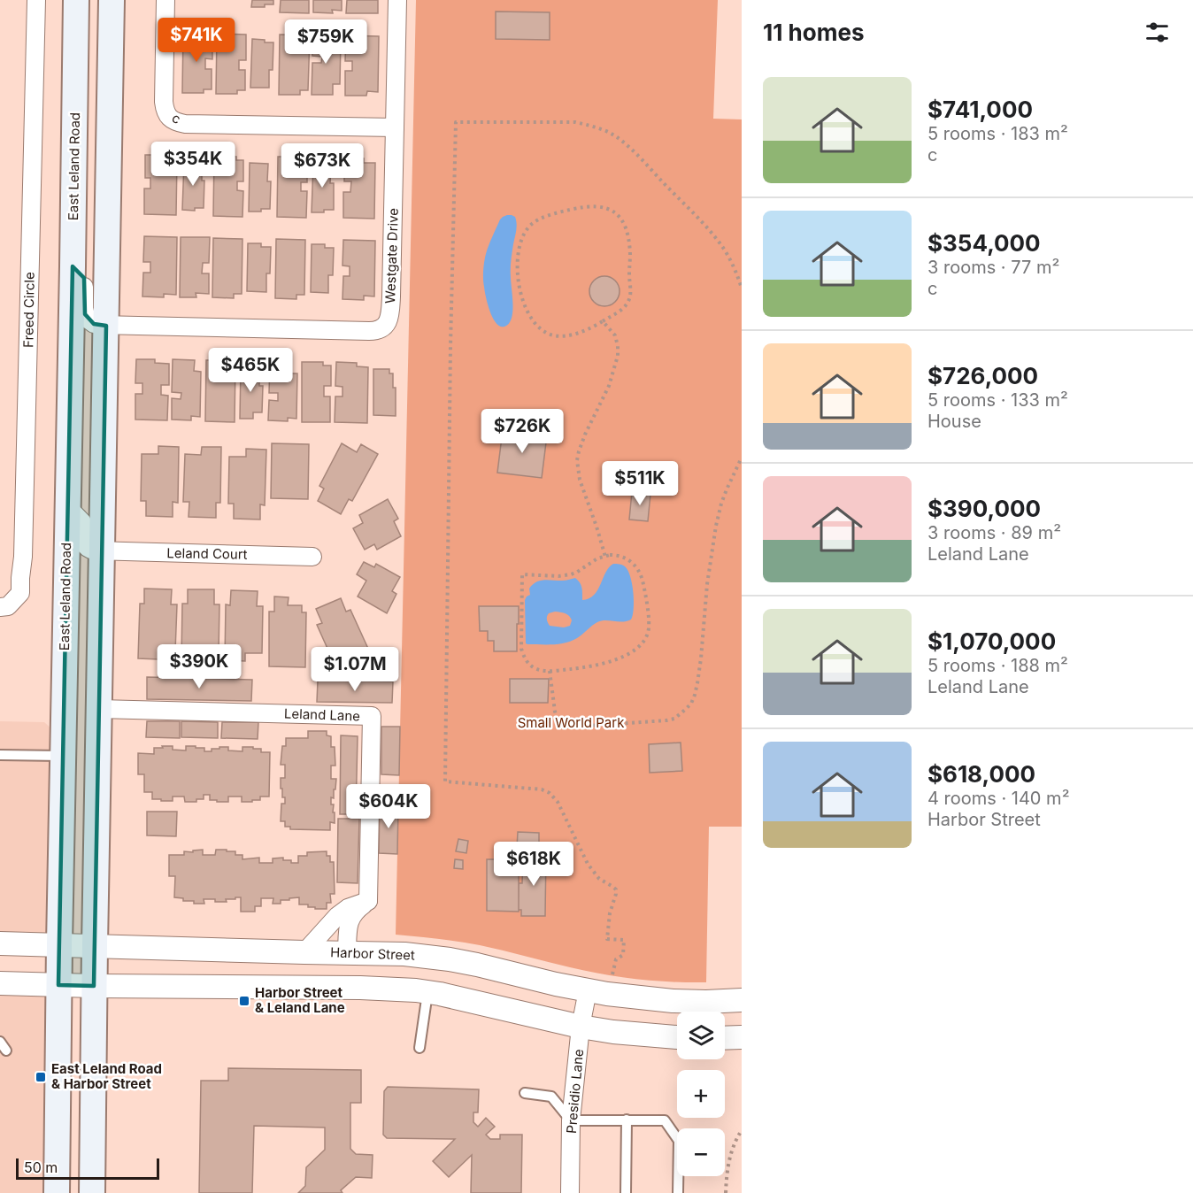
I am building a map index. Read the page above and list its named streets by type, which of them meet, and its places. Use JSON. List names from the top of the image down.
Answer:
{
  "streets": {
    "main road": ["East Leland Road"],
    "street": [
      "c",
      "Westgate Drive",
      "Freed Circle",
      "Leland Court",
      "Leland Lane",
      "Harbor Street",
      "Presidio Lane"
    ]
  },
  "crossings": [
    ["c", "Westgate Drive"],
    ["East Leland Road", "Harbor Street"],
    ["Harbor Street", "Presidio Lane"]
  ],
  "parks": ["Small World Park"],
  "places": {
    "transit": ["Harbor Street & Leland Lane", "East Leland Road & Harbor Street"]
  },
  "scale_bar": "50 m",
  "page": {
    "heading": "11 homes",
    "price": [
      "$741K",
      "$759K",
      "$354K",
      "$673K",
      "$465K",
      "$726K",
      "$511K",
      "$390K",
      "$1.07M",
      "$604K",
      "$618K"
    ],
    "list": [
      {
        "name": "$741,000",
        "note": "5 rooms · 183 m² · c"
      },
      {
        "name": "$354,000",
        "note": "3 rooms · 77 m² · c"
      },
      {
        "name": "$726,000",
        "note": "5 rooms · 133 m² · House"
      },
      {
        "name": "$390,000",
        "note": "3 rooms · 89 m² · Leland Lane"
      },
      {
        "name": "$1,070,000",
        "note": "5 rooms · 188 m² · Leland Lane"
      },
      {
        "name": "$618,000",
        "note": "4 rooms · 140 m² · Harbor Street"
      }
    ],
    "map_buttons": ["+", "−"],
    "scale": "50 m"
  }
}
